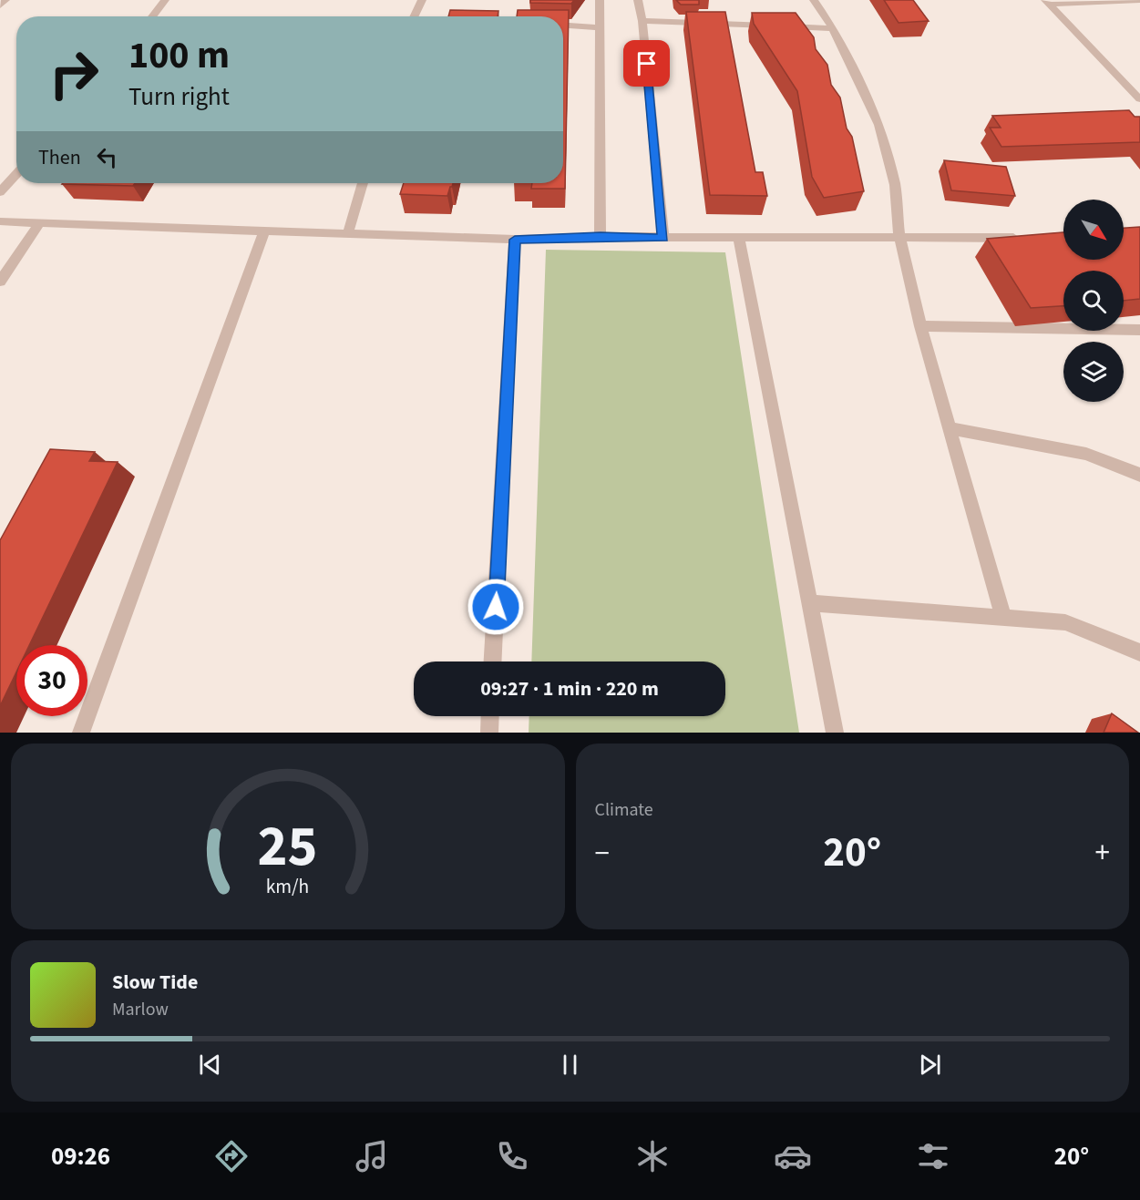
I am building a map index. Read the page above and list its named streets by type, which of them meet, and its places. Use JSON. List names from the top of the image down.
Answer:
{
  "north": "bottom right",
  "page": {
    "turn": ["100 m", "Turn right"],
    "then": "Then",
    "limit": "30",
    "trip": "09:27 · 1 min · 220 m",
    "tile": "Climate",
    "heat": ["−", "20°", "+"],
    "song": ["Slow Tide", "Marlow"],
    "tabs": ["09:26", "20°"],
    "gauge": ["25", "km/h"]
  }
}
